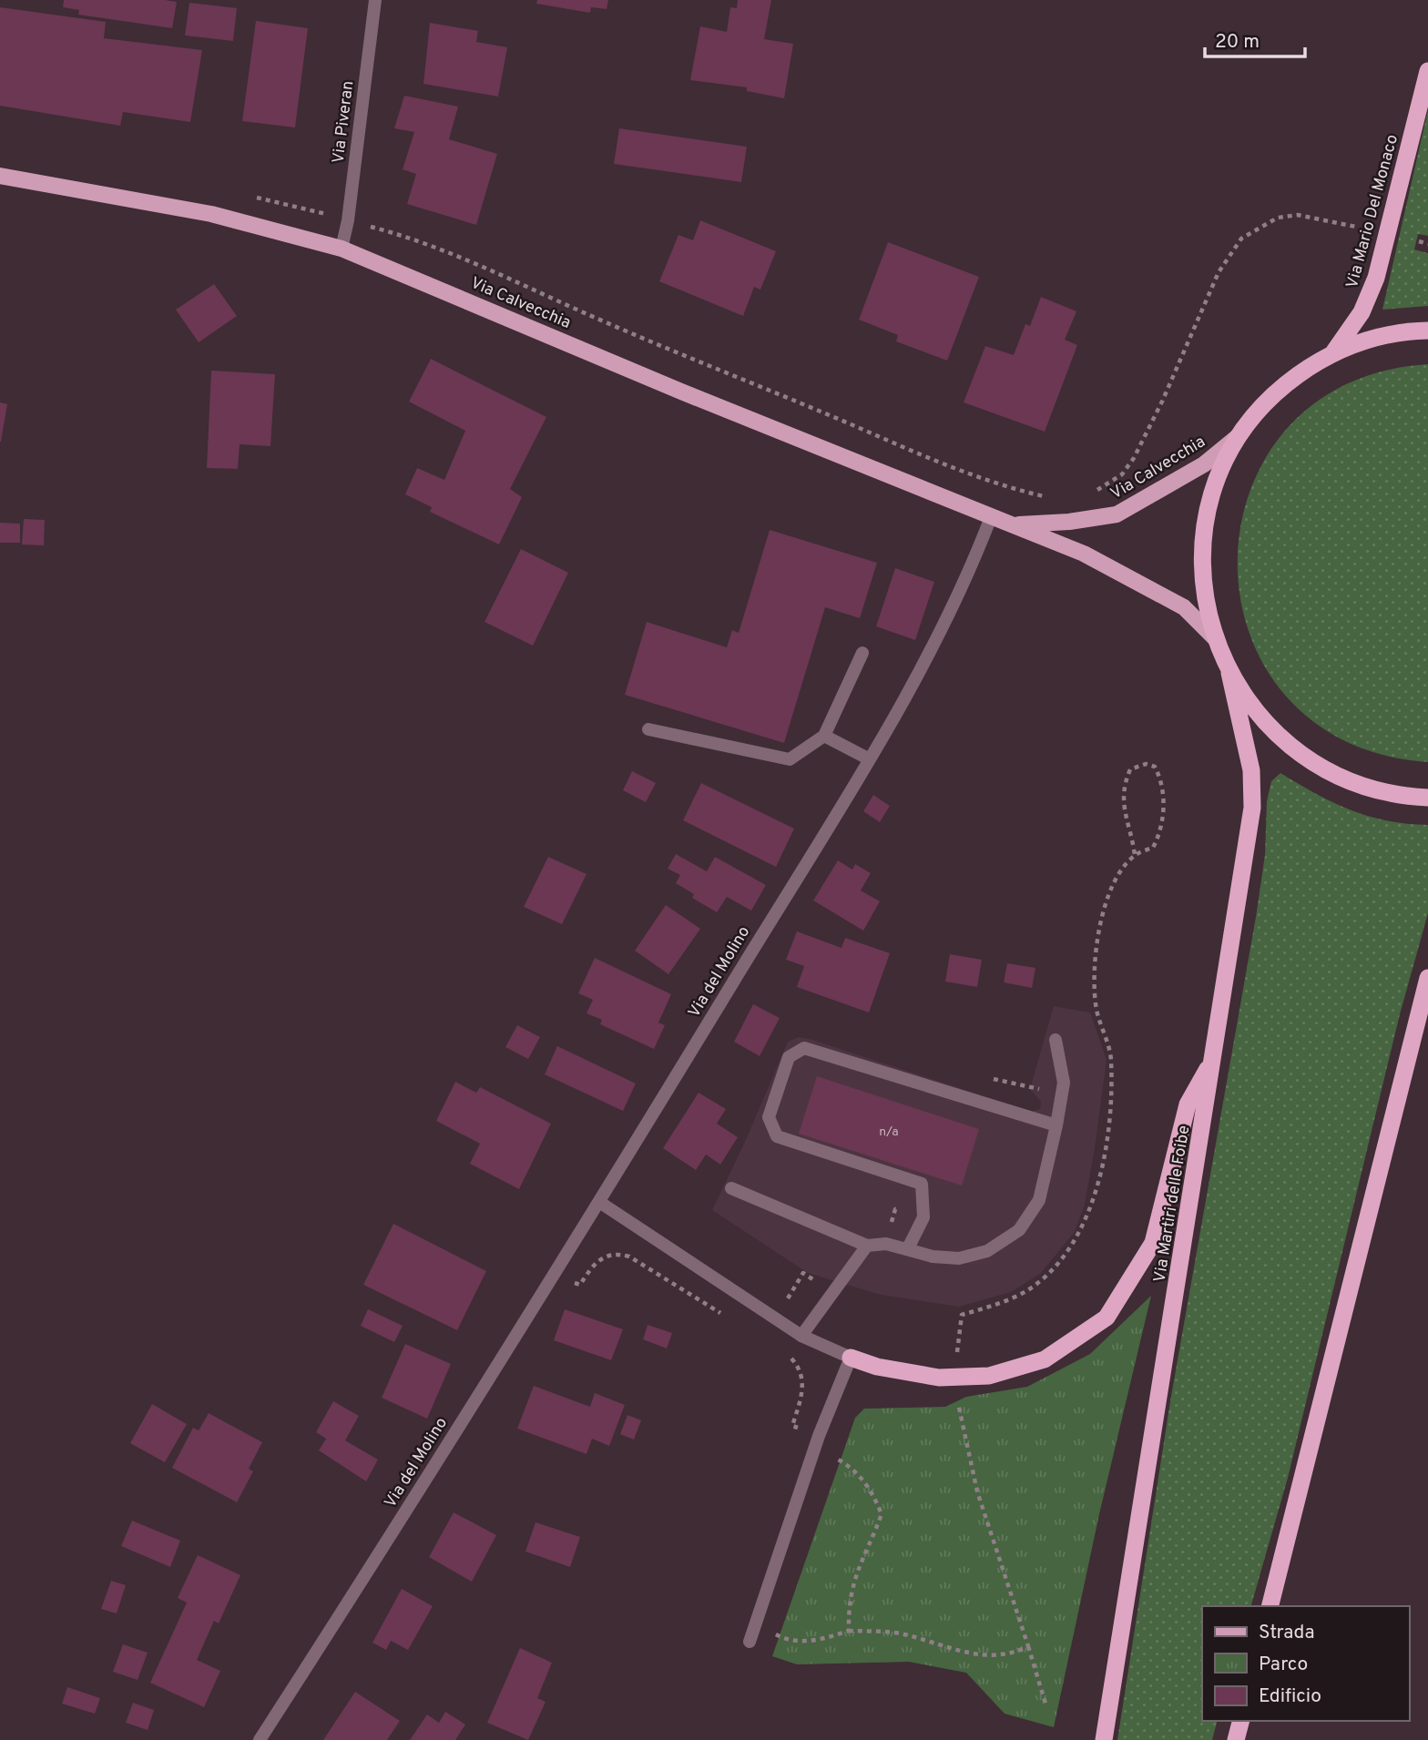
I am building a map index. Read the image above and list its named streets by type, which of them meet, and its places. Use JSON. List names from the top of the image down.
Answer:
{
  "streets": {
    "highway": ["Via Mario Del Monaco", "Via Martiri delle Foibe"],
    "main road": ["Via Calvecchia"],
    "street": ["Via Piveran", "Via del Molino"]
  },
  "crossings": [
    ["Via Piveran", "Via Calvecchia"],
    ["Via Calvecchia", "Via del Molino"]
  ],
  "house_numbers": ["n/a"],
  "legend": ["Strada", "Parco", "Edificio"],
  "scale_bar": "20 m"
}
